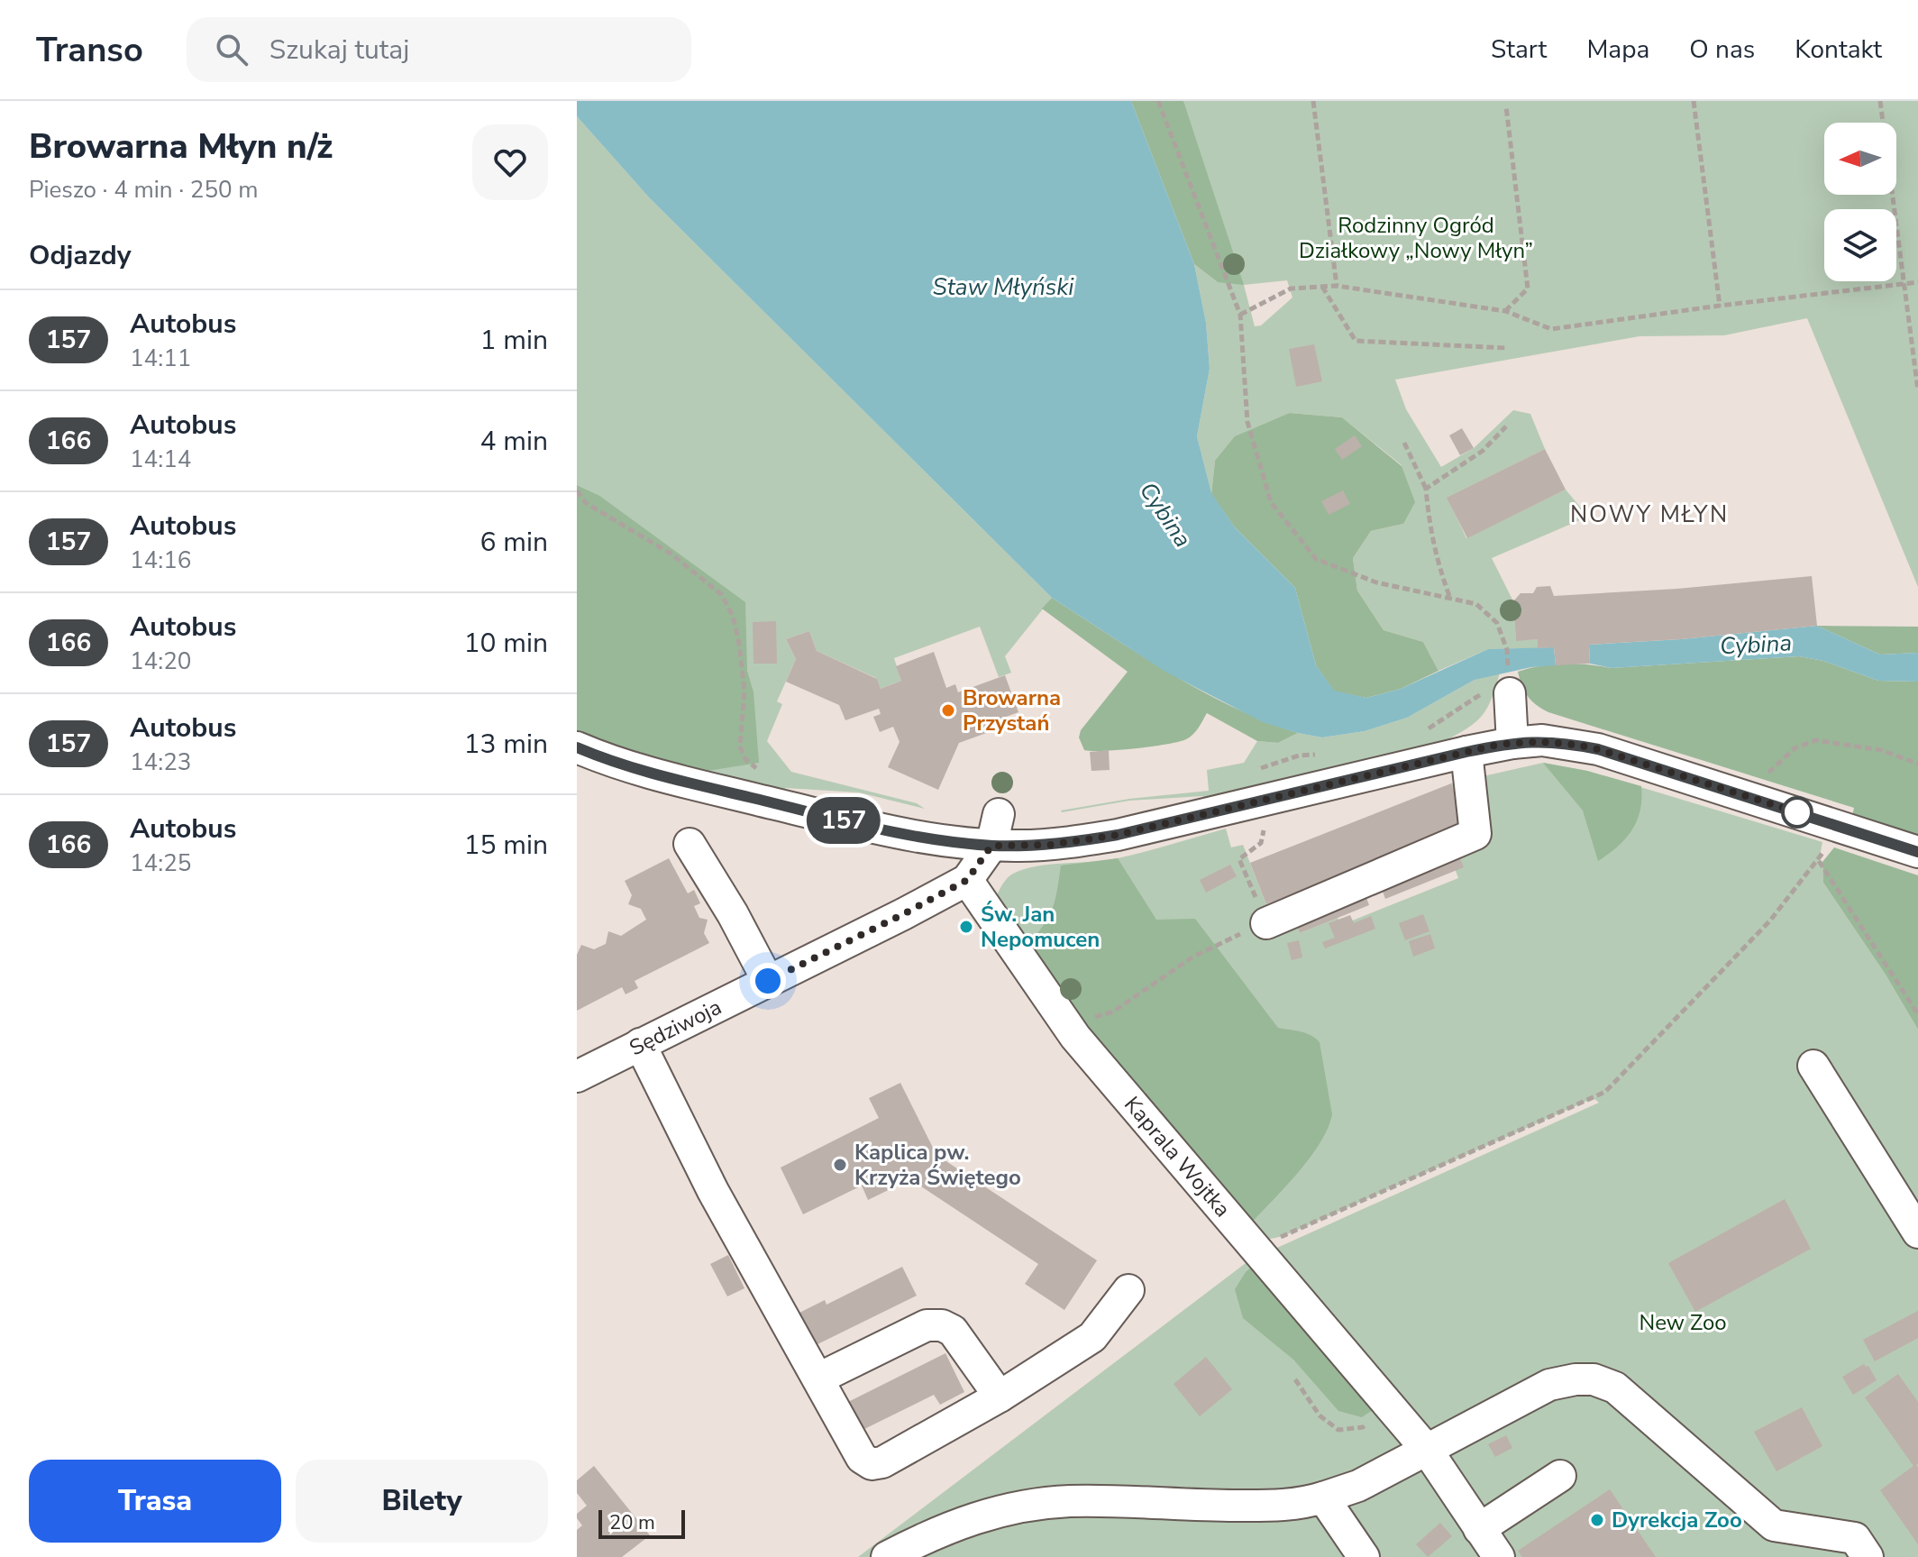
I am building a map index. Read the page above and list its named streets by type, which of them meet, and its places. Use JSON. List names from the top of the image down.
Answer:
{
  "streets": {
    "street": ["Sędziwoja", "Kaprala Wojtka"]
  },
  "crossings": [
    ["Sędziwoja", "Kaprala Wojtka"]
  ],
  "districts": ["NOWY MŁYN"],
  "water": ["Staw Młyński", "Cybina"],
  "parks": ["Rodzinny Ogród Działkowy „Nowy Młyn”", "New Zoo"],
  "places": [
    "Browarna Przystań",
    "Św. Jan Nepomucen",
    "Kaplica pw. Krzyża Świętego",
    "Dyrekcja Zoo"
  ],
  "lines": ["bus line 157"],
  "scale_bar": "20 m",
  "north": "left",
  "page": {
    "header": "Transo",
    "search": "Szukaj tutaj",
    "nav": [
      "Start",
      "Mapa",
      "O nas",
      "Kontakt"
    ],
    "heading": [
      ["Browarna Młyn n/ż", "Pieszo · 4 min · 250 m"],
      "Odjazdy"
    ],
    "on_map": "157",
    "list": [
      {
        "mark": "157",
        "name": "Autobus",
        "note": "14:11",
        "value": "1 min"
      },
      {
        "mark": "166",
        "name": "Autobus",
        "note": "14:14",
        "value": "4 min"
      },
      {
        "mark": "157",
        "name": "Autobus",
        "note": "14:16",
        "value": "6 min"
      },
      {
        "mark": "166",
        "name": "Autobus",
        "note": "14:20",
        "value": "10 min"
      },
      {
        "mark": "157",
        "name": "Autobus",
        "note": "14:23",
        "value": "13 min"
      },
      {
        "mark": "166",
        "name": "Autobus",
        "note": "14:25",
        "value": "15 min"
      }
    ],
    "buttons": ["Trasa", "Bilety"],
    "scale": "20 m"
  }
}
